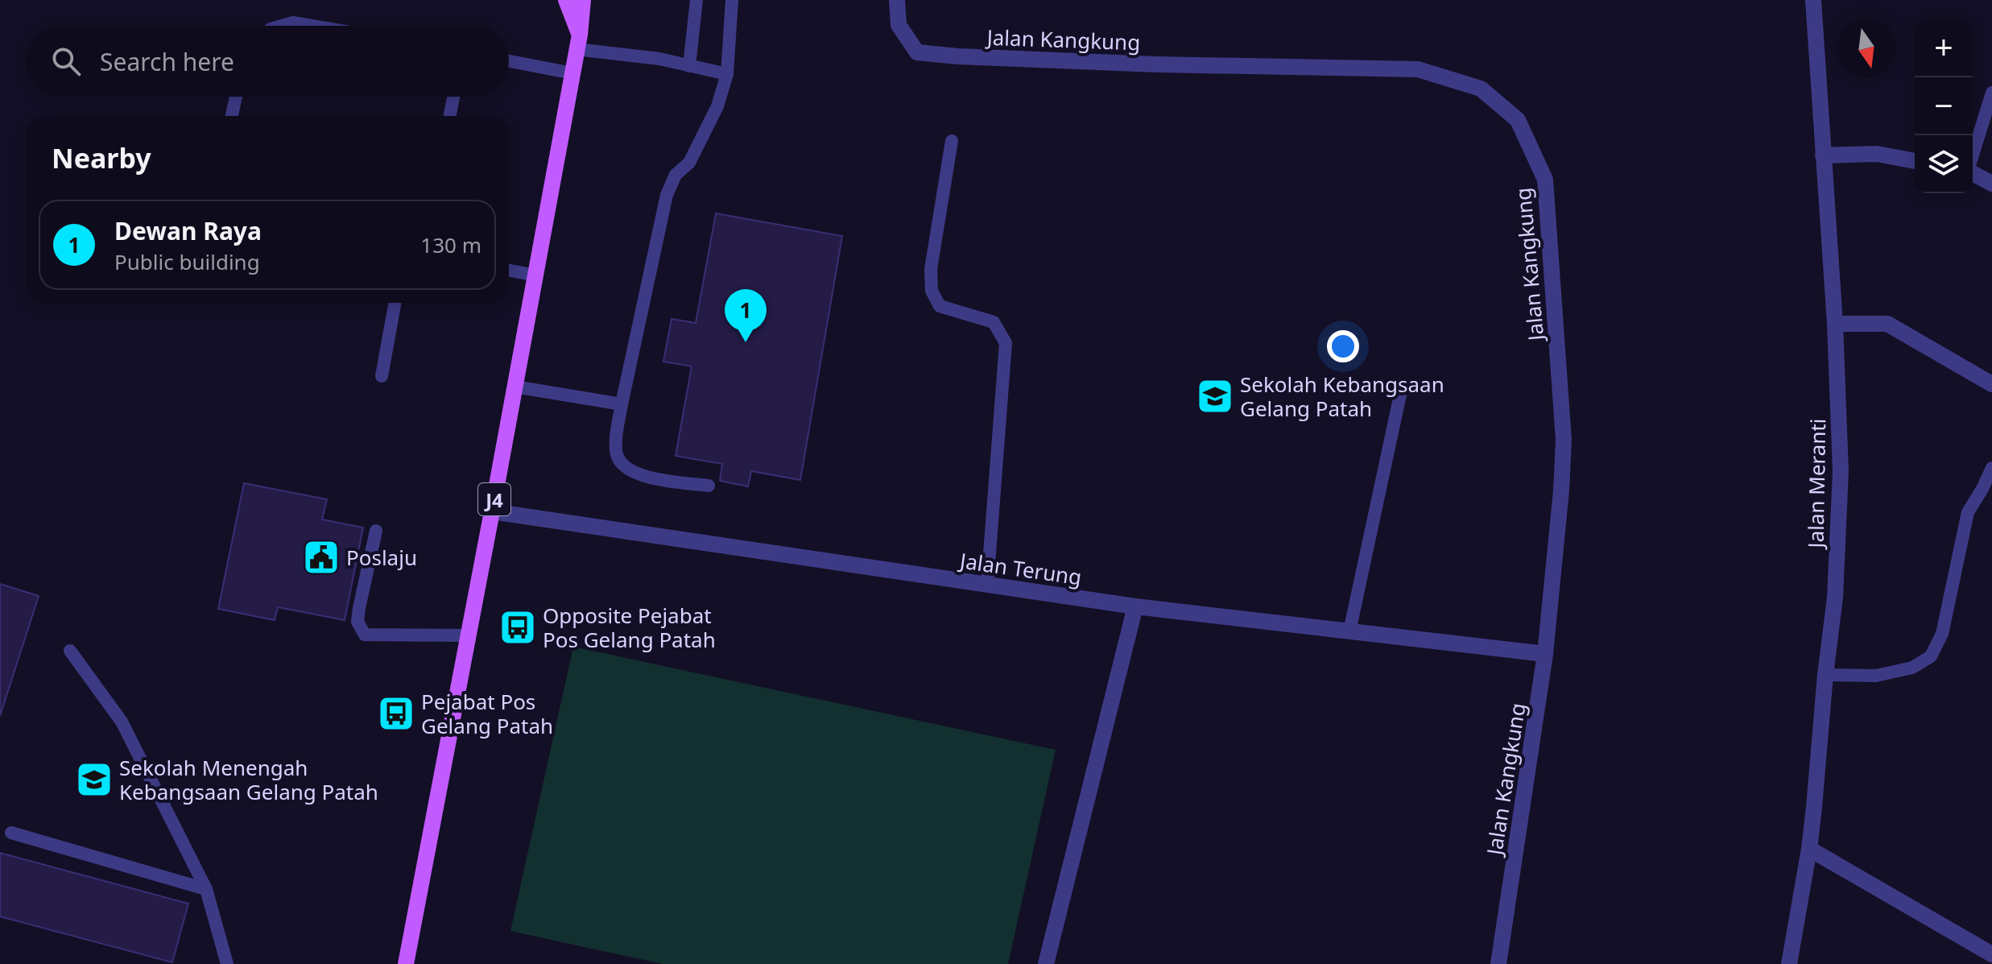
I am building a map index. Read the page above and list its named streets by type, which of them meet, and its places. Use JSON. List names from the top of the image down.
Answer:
{
  "streets": {
    "main road": ["J4"],
    "street": ["Jalan Kangkung", "Jalan Meranti", "Jalan Terung"]
  },
  "crossings": [
    ["Jalan Kangkung", "Jalan Terung"],
    ["J4", "Jalan Terung"]
  ],
  "places": {
    "school or university": ["Sekolah Kebangsaan Gelang Patah", "Sekolah Menengah Kebangsaan Gelang Patah"],
    "public building": ["Poslaju"],
    "bus stop": ["Opposite Pejabat Pos Gelang Patah", "Pejabat Pos Gelang Patah"]
  },
  "north": "bottom",
  "page": {
    "map_buttons": ["+", "−"],
    "search": "Search here",
    "heading": "Nearby",
    "list": [
      {
        "mark": "1",
        "name": "Dewan Raya",
        "note": "Public building",
        "value": "130 m"
      }
    ],
    "pins": "1"
  }
}
